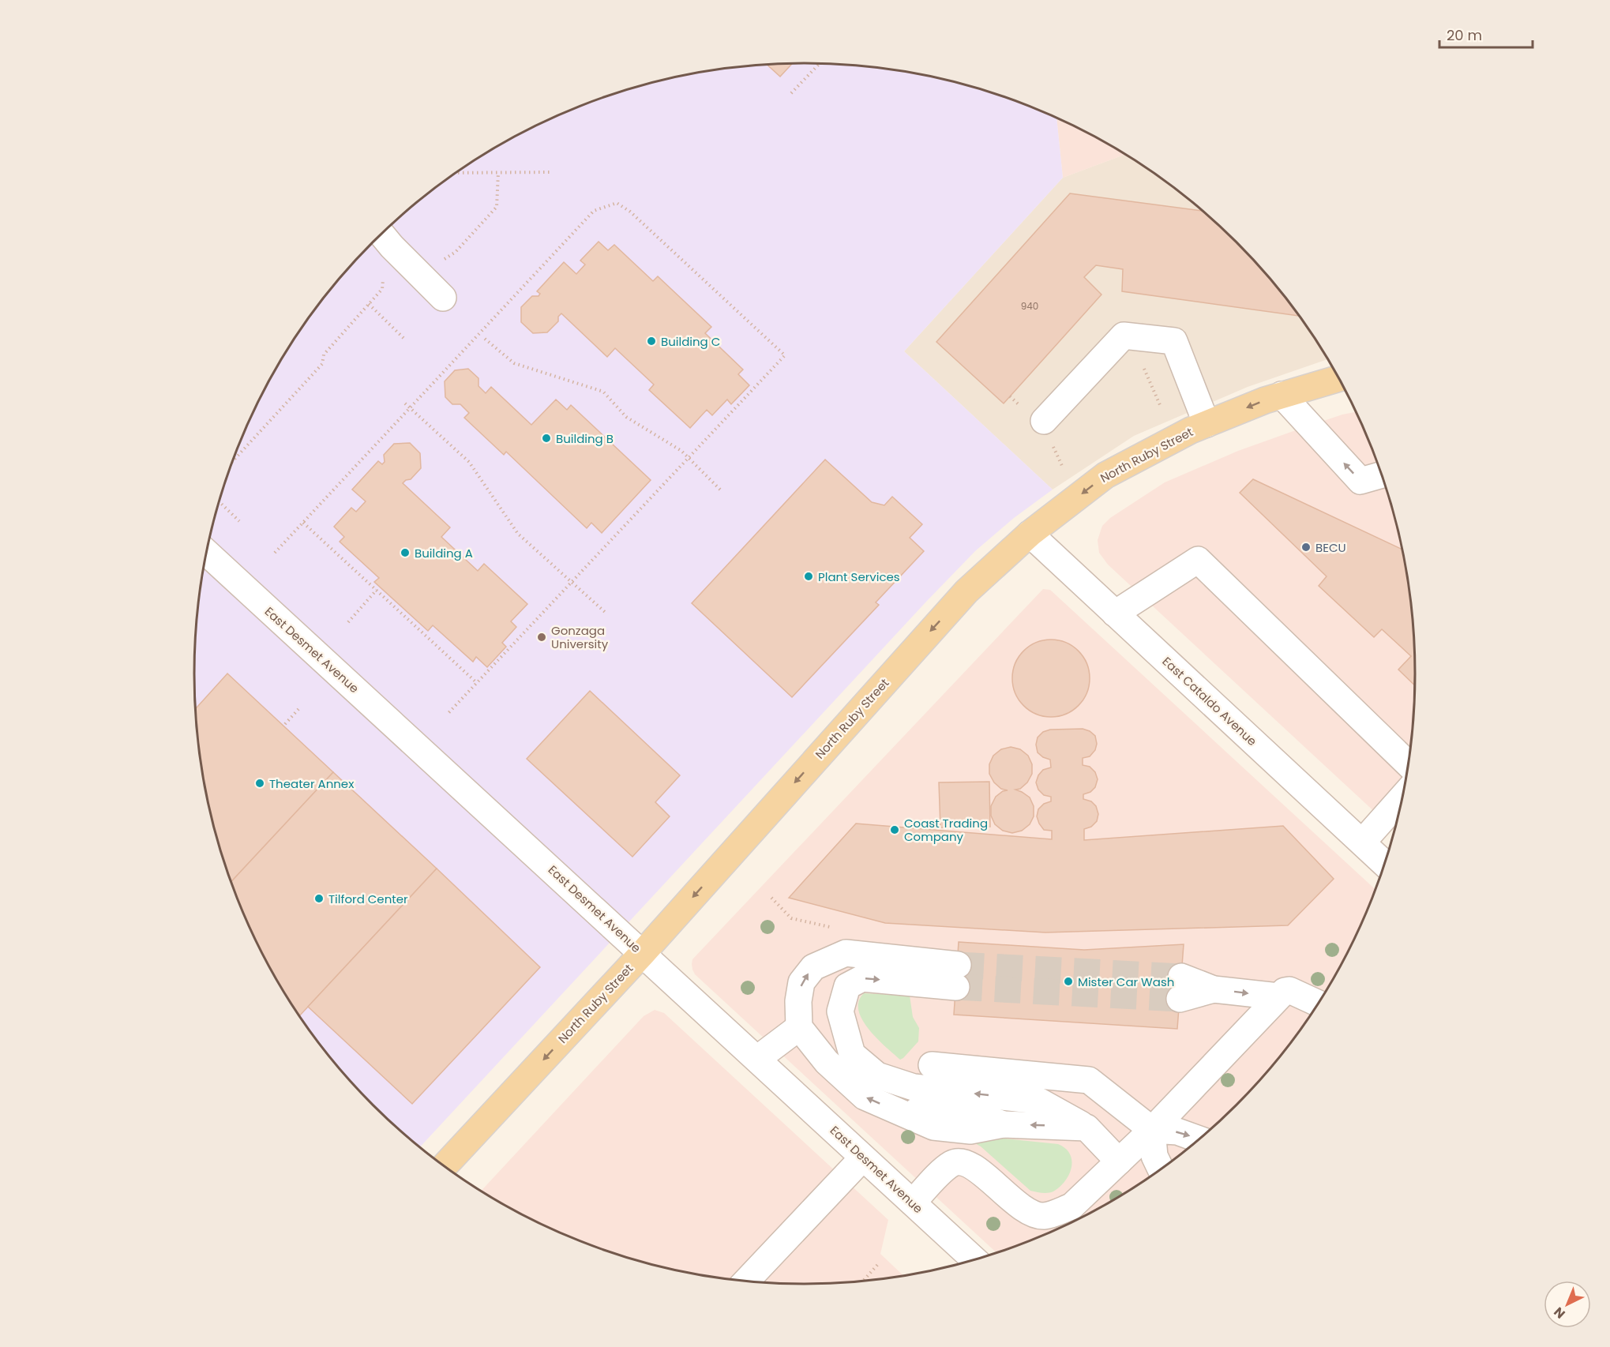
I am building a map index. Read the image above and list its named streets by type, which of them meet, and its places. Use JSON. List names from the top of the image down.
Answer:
{
  "streets": {
    "main road": ["North Ruby Street"],
    "street": ["East Desmet Avenue", "East Cataldo Avenue"]
  },
  "crossings": [
    ["North Ruby Street", "East Desmet Avenue"],
    ["North Ruby Street", "East Cataldo Avenue"]
  ],
  "one_way": ["North Ruby Street"],
  "places": [
    "Building C",
    "Building B",
    "BECU",
    "Building A",
    "Plant Services",
    "Gonzaga University",
    "Theater Annex",
    "Coast Trading Company",
    "Tilford Center",
    "Mister Car Wash"
  ],
  "house_numbers": ["940"],
  "scale_bar": "20 m",
  "north": "bottom left"
}
